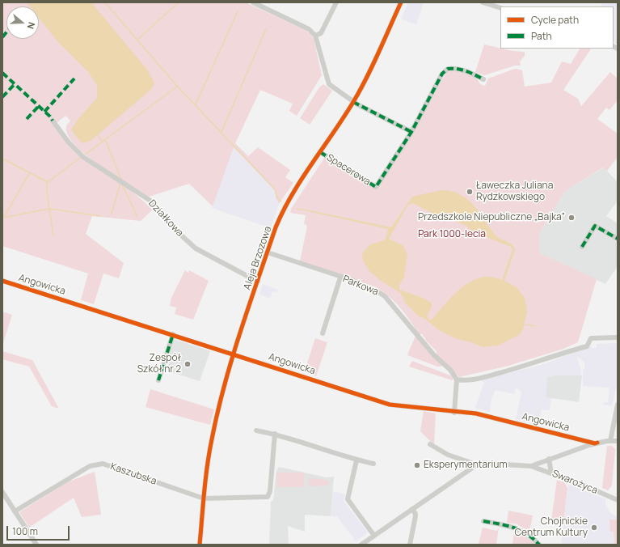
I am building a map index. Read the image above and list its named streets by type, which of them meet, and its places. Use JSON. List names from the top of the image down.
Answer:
{
  "streets": {
    "street": [
      "Spacerowa",
      "Działkowa",
      "Aleja Brzozowa",
      "Angowicka",
      "Parkowa",
      "Kaszubska",
      "Swarożyca"
    ]
  },
  "crossings": [
    ["Spacerowa", "Aleja Brzozowa"],
    ["Działkowa", "Aleja Brzozowa"],
    ["Aleja Brzozowa", "Angowicka"],
    ["Aleja Brzozowa", "Parkowa"],
    ["Aleja Brzozowa", "Kaszubska"]
  ],
  "parks": ["Park 1000-lecia"],
  "places": [
    "Ławeczka Juliana Rydzkowskiego",
    "Przedszkole Niepubliczne „Bajka”",
    "Zespół Szkół nr 2",
    "Eksperymentarium",
    "Chojnickie Centrum Kultury"
  ],
  "legend": ["Cycle path", "Path"],
  "scale_bar": "100 m",
  "north": "right"
}
